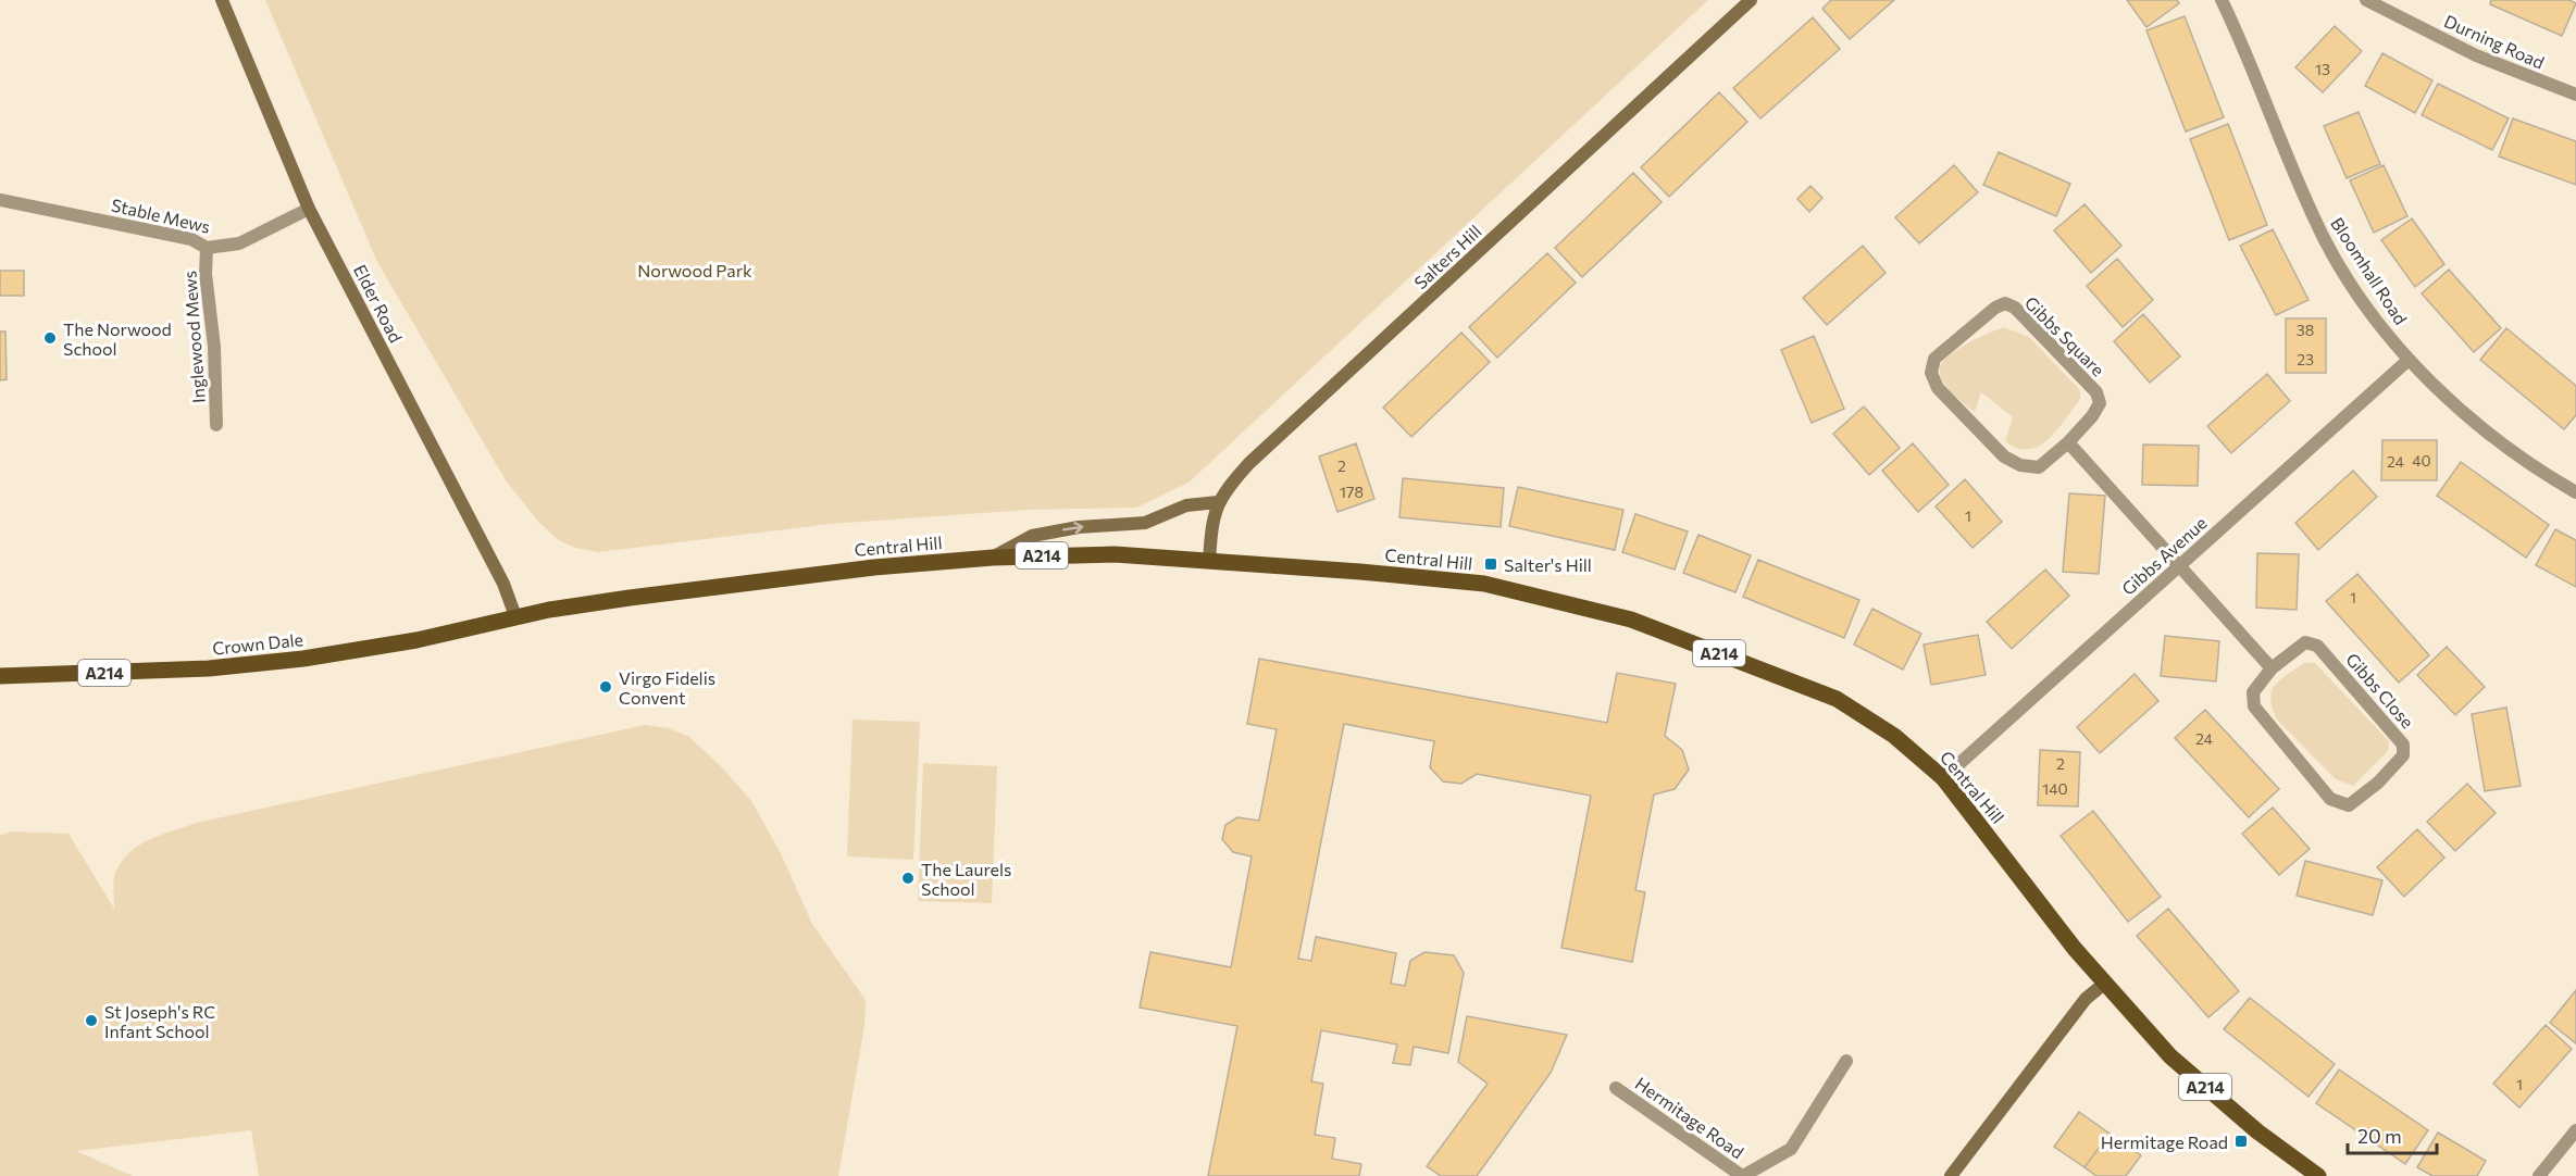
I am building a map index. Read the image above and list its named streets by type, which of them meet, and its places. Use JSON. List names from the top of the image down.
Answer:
{
  "streets": {
    "main road": ["Central Hill", "A214", "Crown Dale"],
    "street": [
      "Durning Road",
      "Stable Mews",
      "Salters Hill",
      "Bloomhall Road",
      "Elder Road",
      "Gibbs Square",
      "Inglewood Mews",
      "Gibbs Avenue",
      "Gibbs Close",
      "Hermitage Road"
    ]
  },
  "crossings": [
    ["Stable Mews", "Elder Road"],
    ["Stable Mews", "Inglewood Mews"],
    ["Salters Hill", "Central Hill"],
    ["Bloomhall Road", "Gibbs Avenue"],
    ["Elder Road", "Central Hill"],
    ["Elder Road", "Crown Dale"],
    ["Central Hill", "Gibbs Avenue"],
    ["Central Hill", "Crown Dale"]
  ],
  "parks": ["Norwood Park"],
  "places": {
    "other": [
      "The Norwood School",
      "Virgo Fidelis Convent",
      "The Laurels School",
      "St Joseph's RC Infant School"
    ],
    "transit": ["Salter's Hill", "Hermitage Road"]
  },
  "house_numbers": [
    "13",
    "38",
    "23",
    "40",
    "24",
    "2",
    "178",
    "1",
    "1",
    "24",
    "2",
    "140",
    "1"
  ],
  "scale_bar": "20 m"
}
